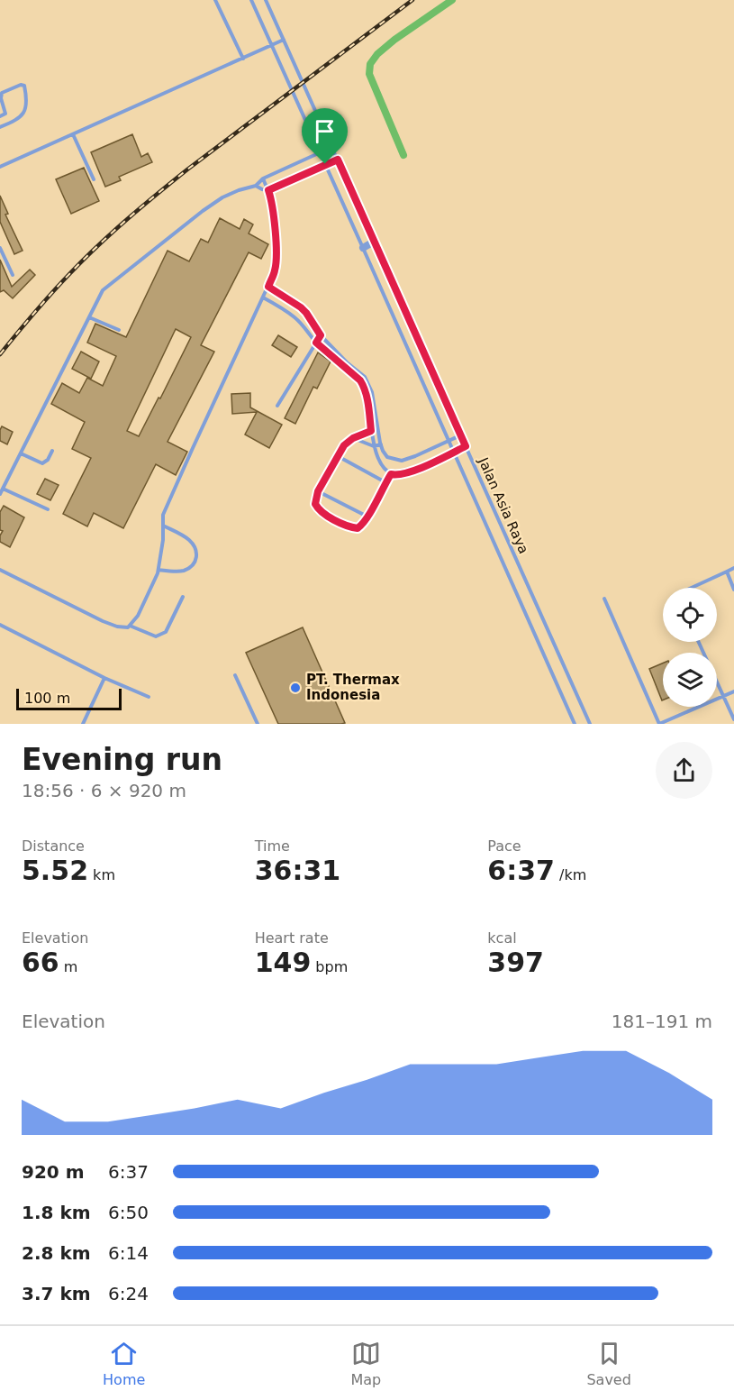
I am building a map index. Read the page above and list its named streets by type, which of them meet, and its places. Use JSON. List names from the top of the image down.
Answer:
{
  "streets": {
    "lane": ["Jalan Asia Raya"]
  },
  "places": ["PT. Thermax Indonesia"],
  "scale_bar": "100 m",
  "page": {
    "scale": "100 m",
    "heading": ["Evening run", "18:56 · 6 × 920 m"],
    "stats": [
      ["Distance", "5.52 km"],
      ["Time", "36:31"],
      ["Pace", "6:37 /km"],
      ["Elevation", "66 m"],
      ["Heart rate", "149 bpm"],
      ["kcal", "397"]
    ],
    "chart": ["Elevation", "181–191 m"],
    "list": [
      {
        "name": "920 m",
        "note": "6:37"
      },
      {
        "name": "1.8 km",
        "note": "6:50"
      },
      {
        "name": "2.8 km",
        "note": "6:14"
      },
      {
        "name": "3.7 km",
        "note": "6:24"
      }
    ],
    "tabs": ["Home", "Map", "Saved"]
  }
}
